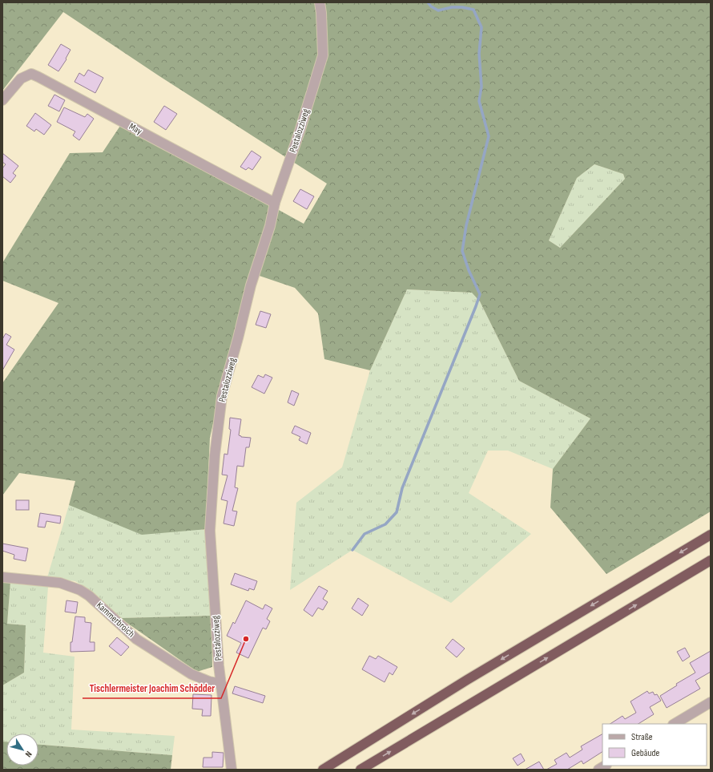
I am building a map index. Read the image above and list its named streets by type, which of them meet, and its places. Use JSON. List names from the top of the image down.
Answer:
{
  "streets": {
    "street": ["May", "Pestalozziweg", "Kammerbroich"]
  },
  "crossings": [
    ["May", "Pestalozziweg"],
    ["Pestalozziweg", "Kammerbroich"]
  ],
  "places": ["Tischlermeister Joachim Schödder"],
  "legend": ["Straße", "Gebäude"],
  "north": "bottom right"
}
